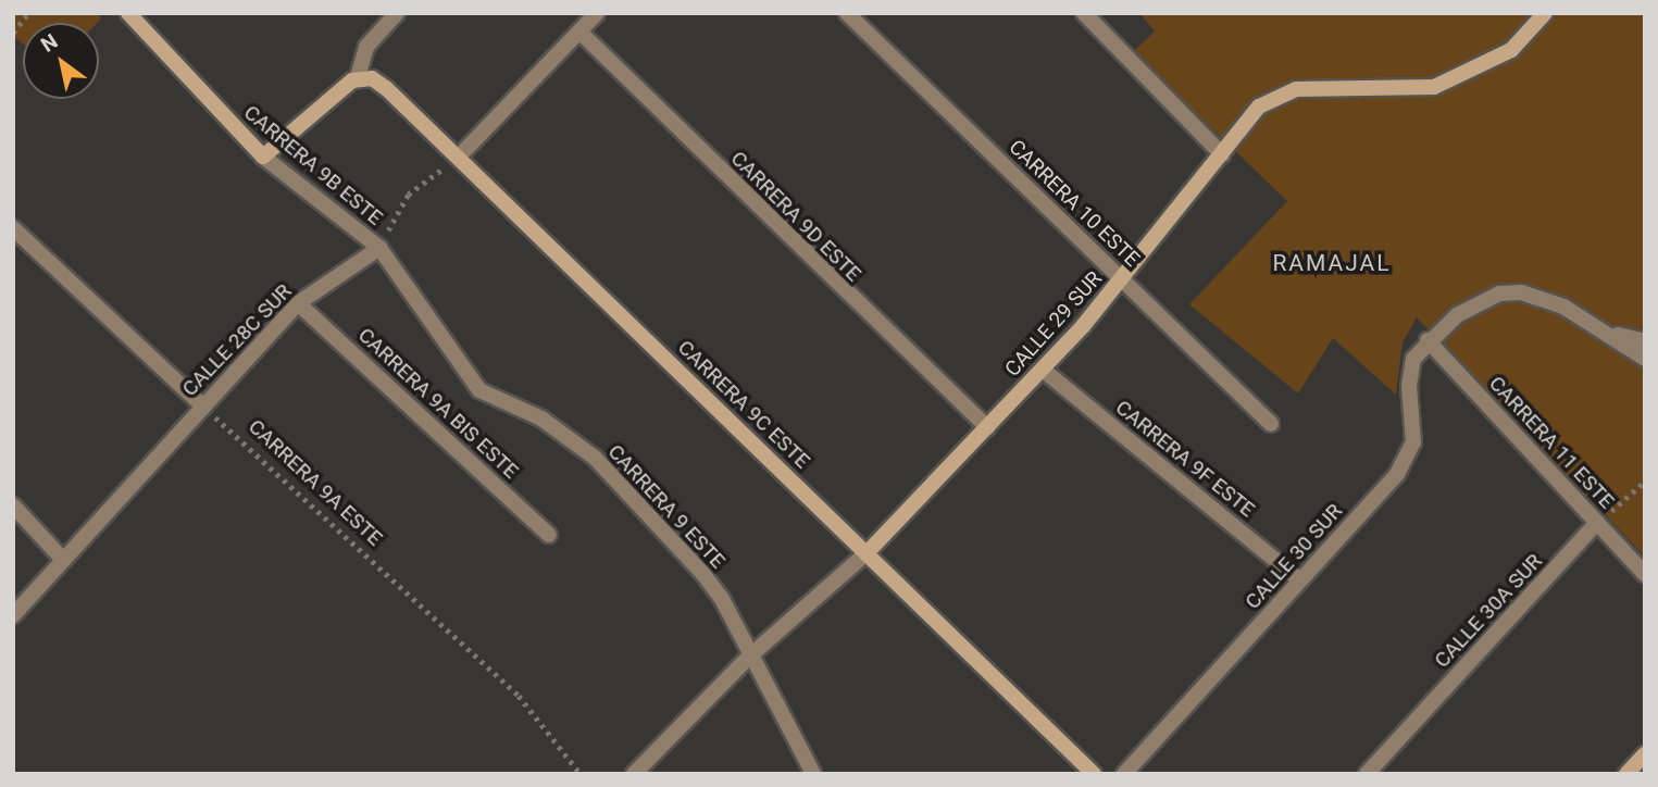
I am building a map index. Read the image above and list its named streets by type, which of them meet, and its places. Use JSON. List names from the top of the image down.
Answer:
{
  "streets": {
    "street": [
      "CARRERA 9B ESTE",
      "CARRERA 10 ESTE",
      "CARRERA 9D ESTE",
      "CALLE 29 SUR",
      "CALLE 28C SUR",
      "CARRERA 9A BIS ESTE",
      "CARRERA 9C ESTE",
      "CARRERA 11 ESTE",
      "CARRERA 9F ESTE",
      "CARRERA 9 ESTE",
      "CALLE 30 SUR",
      "CALLE 30A SUR"
    ],
    "path": ["CARRERA 9A ESTE"]
  },
  "crossings": [
    ["CARRERA 9B ESTE", "CALLE 28C SUR"],
    ["CARRERA 9B ESTE", "CARRERA 9 ESTE"],
    ["CARRERA 10 ESTE", "CALLE 29 SUR"],
    ["CARRERA 9D ESTE", "CALLE 29 SUR"],
    ["CALLE 29 SUR", "CARRERA 9C ESTE"],
    ["CALLE 29 SUR", "CARRERA 9F ESTE"],
    ["CALLE 29 SUR", "CARRERA 9 ESTE"],
    ["CALLE 28C SUR", "CARRERA 9A BIS ESTE"],
    ["CALLE 28C SUR", "CARRERA 9A ESTE"],
    ["CALLE 28C SUR", "CARRERA 9 ESTE"],
    ["CARRERA 11 ESTE", "CALLE 30 SUR"],
    ["CARRERA 11 ESTE", "CALLE 30A SUR"],
    ["CARRERA 9F ESTE", "CALLE 30 SUR"]
  ],
  "districts": ["RAMAJAL"],
  "north": "top left"
}
